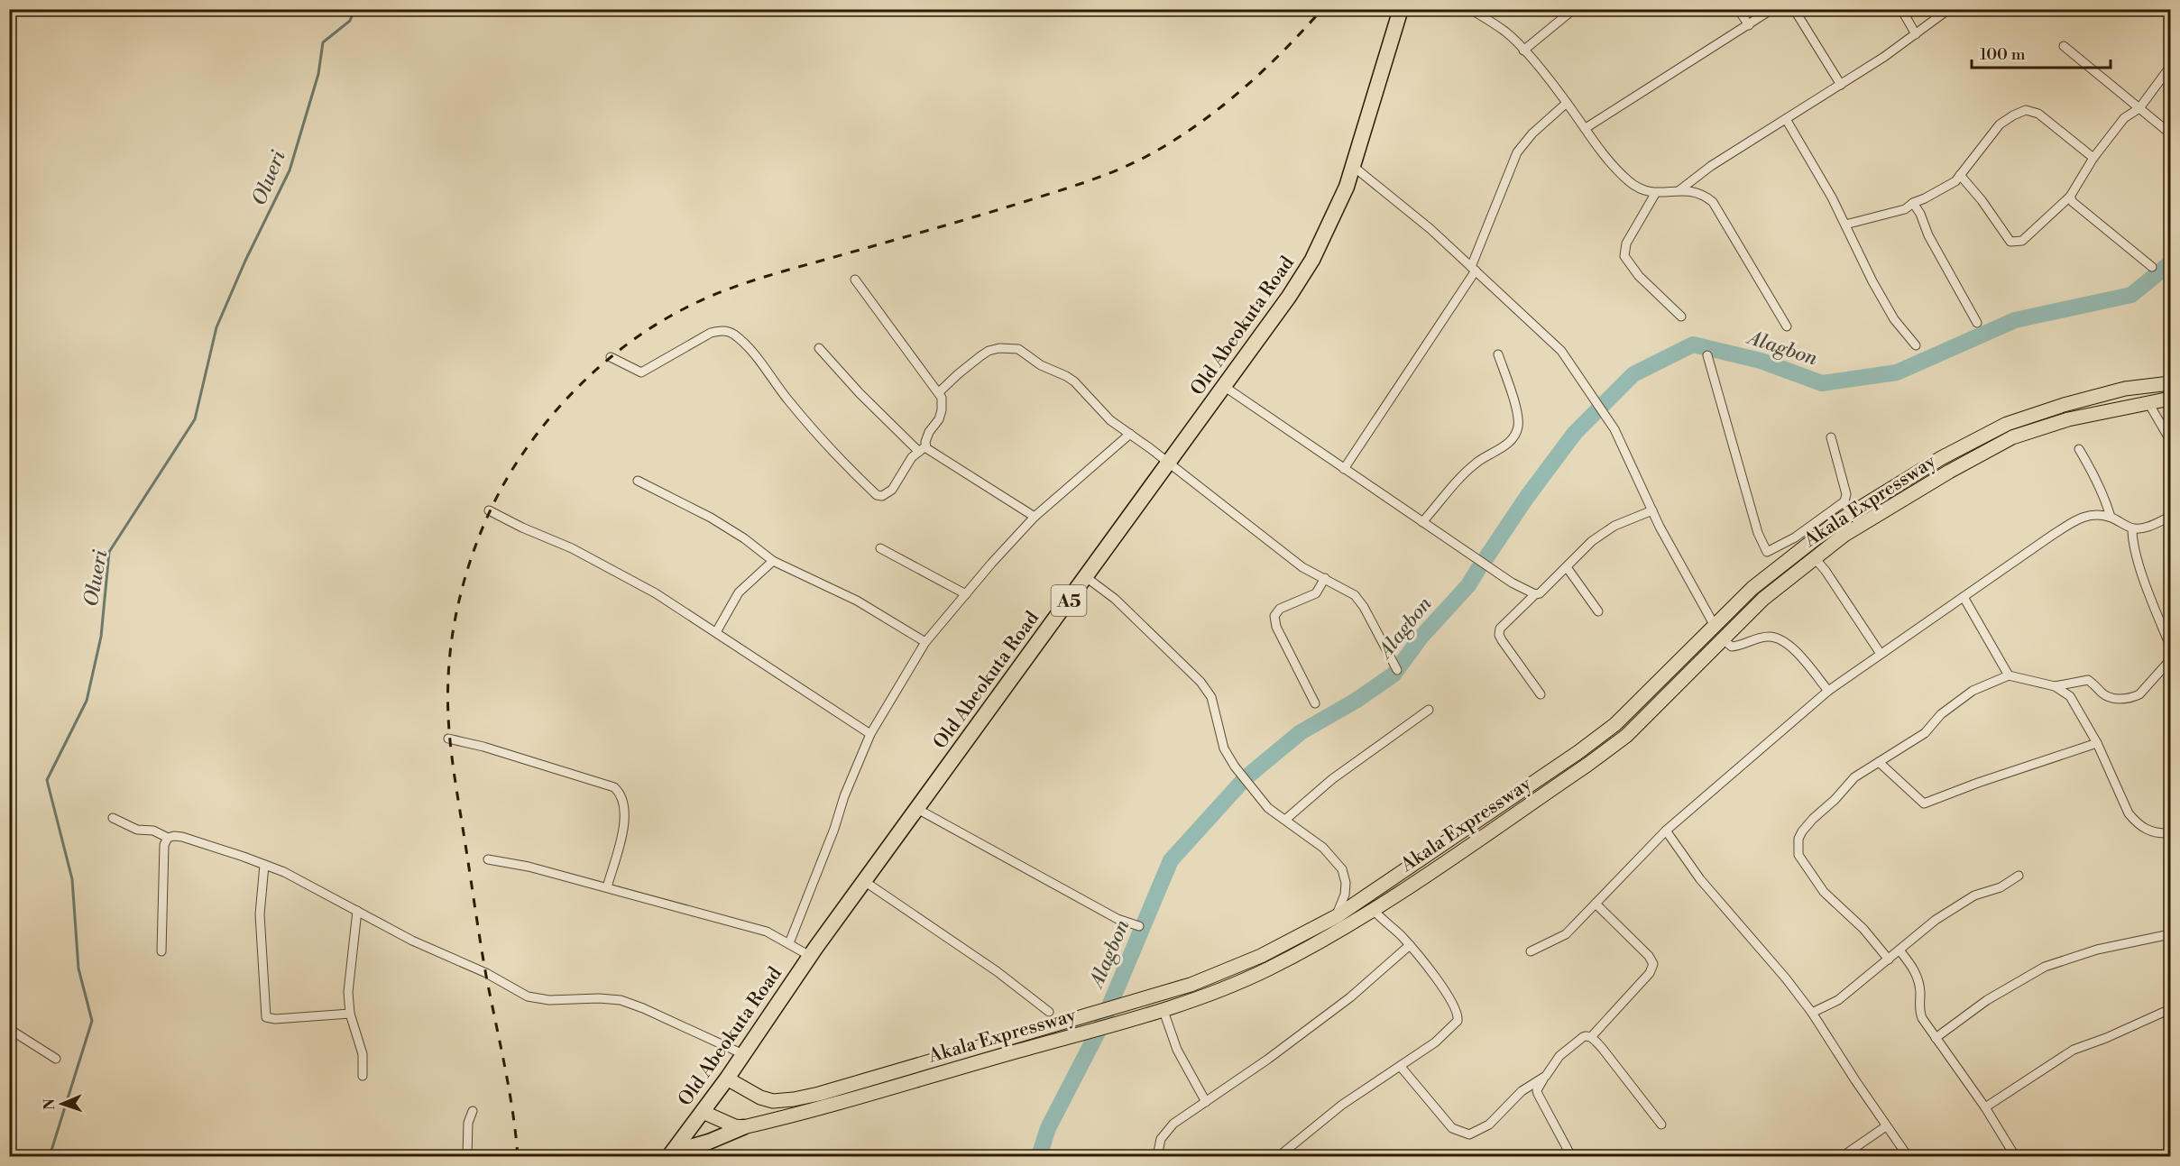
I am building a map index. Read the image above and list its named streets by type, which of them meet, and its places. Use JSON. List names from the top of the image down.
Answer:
{
  "streets": {
    "highway": ["Old Abeokuta Road", "A5"],
    "main road": ["Akala Expressway"]
  },
  "crossings": [
    ["Old Abeokuta Road", "Akala Expressway"]
  ],
  "water": ["Olueri", "Alagbon"],
  "scale_bar": "100 m",
  "north": "left"
}
